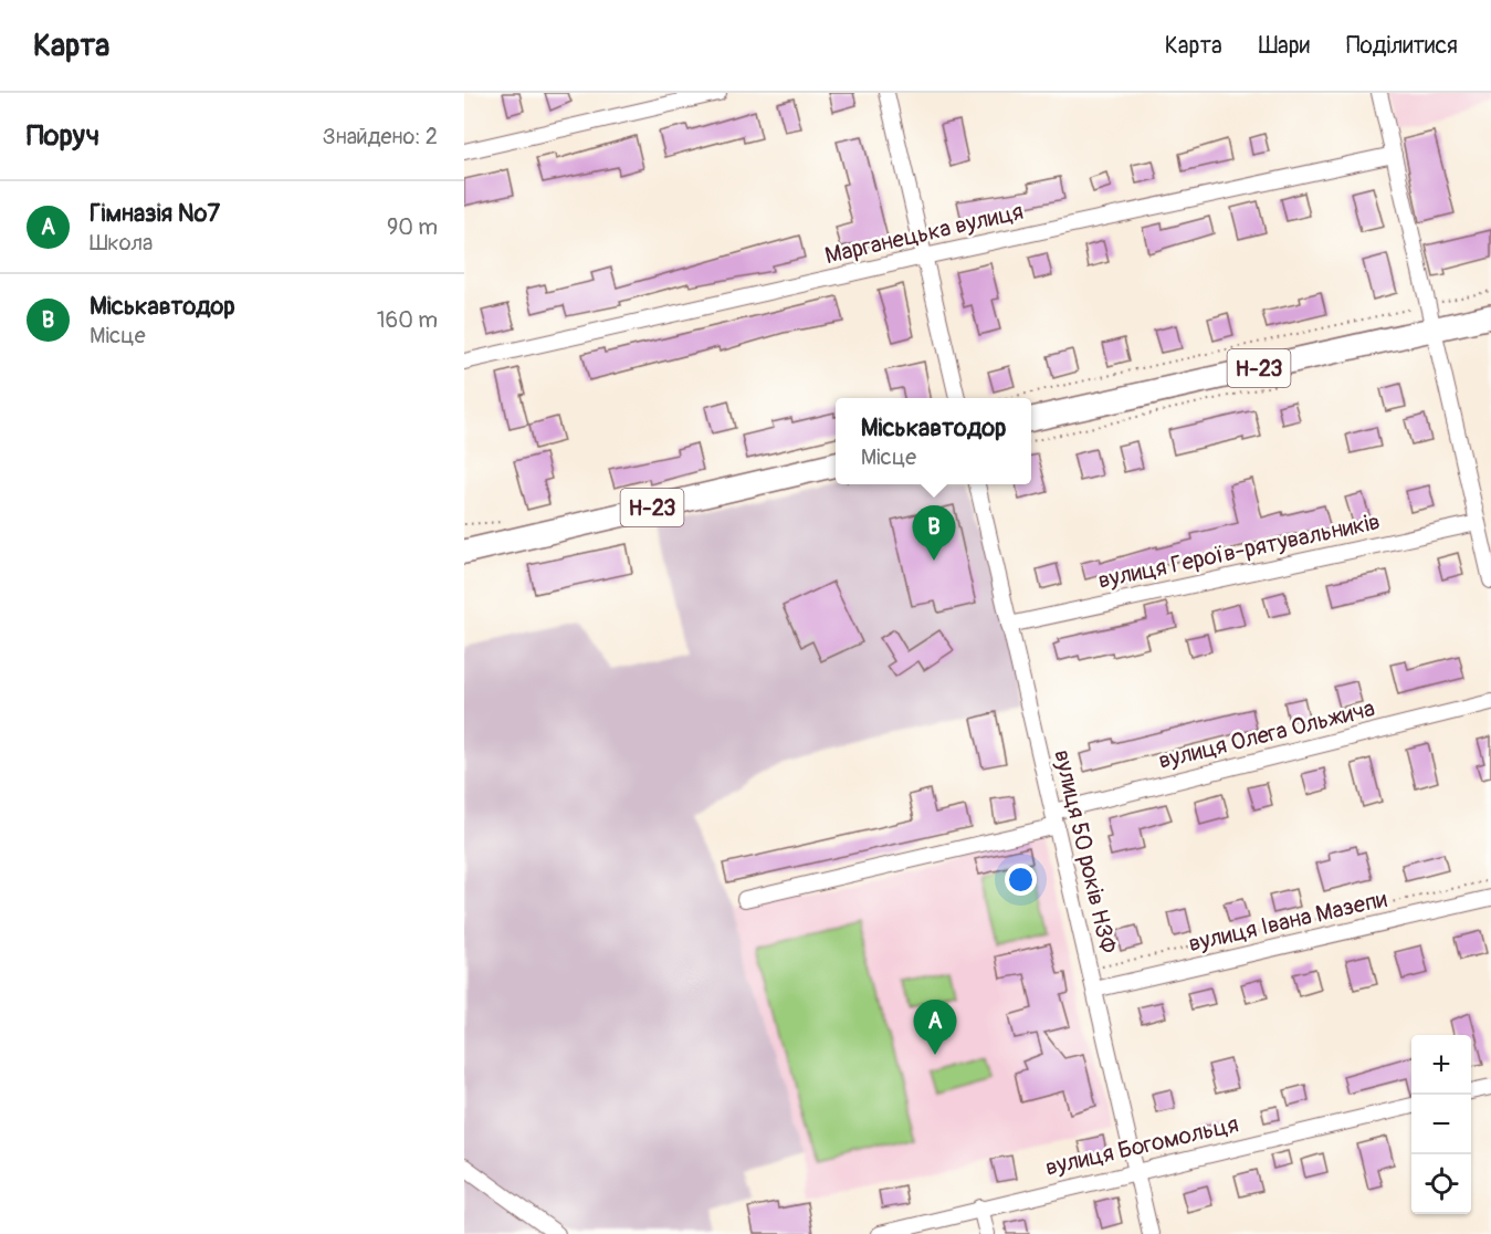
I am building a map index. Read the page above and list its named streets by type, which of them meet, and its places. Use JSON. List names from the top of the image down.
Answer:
{
  "streets": {
    "main road": ["Н-23"],
    "street": [
      "Марганецька вулиця",
      "вулиця Героїв-рятувальників",
      "вулиця Олега Ольжича",
      "вулиця 50 років НЗФ",
      "вулиця Івана Мазепи",
      "вулиця Богомольця"
    ]
  },
  "crossings": [
    ["вулиця Героїв-рятувальників", "вулиця 50 років НЗФ"],
    ["вулиця Олега Ольжича", "вулиця 50 років НЗФ"],
    ["вулиця 50 років НЗФ", "вулиця Івана Мазепи"],
    ["вулиця 50 років НЗФ", "вулиця Богомольця"]
  ],
  "page": {
    "header": "Карта",
    "nav": ["Карта", "Шари", "Поділитися"],
    "heading": ["Поруч", "Знайдено: 2"],
    "list": [
      {
        "mark": "A",
        "name": "Гімназія №7",
        "note": "Школа",
        "value": "90 m"
      },
      {
        "mark": "B",
        "name": "Міськавтодор",
        "note": "Місце",
        "value": "160 m"
      }
    ],
    "popup": ["Міськавтодор", "Місце"],
    "pins": ["B", "A"],
    "map_buttons": ["+", "−"]
  }
}
